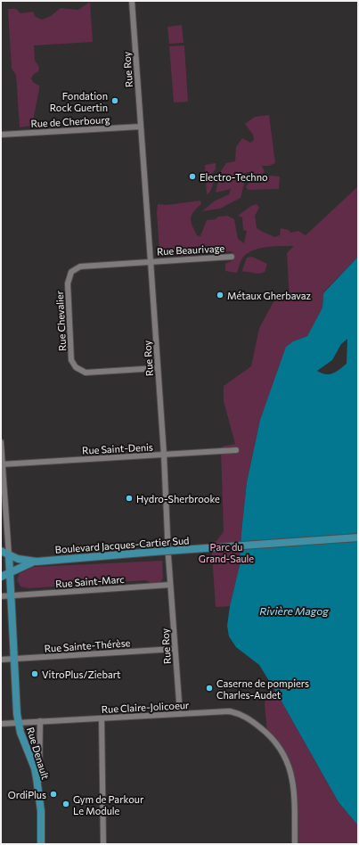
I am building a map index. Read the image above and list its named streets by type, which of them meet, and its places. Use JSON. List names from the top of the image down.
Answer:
{
  "streets": {
    "main road": ["Boulevard Jacques-Cartier Sud", "Rue Denault"],
    "street": [
      "Rue Roy",
      "Rue de Cherbourg",
      "Rue Beaurivage",
      "Rue Chevalier",
      "Rue Saint-Denis",
      "Rue Saint-Marc",
      "Rue Sainte-Thérèse",
      "Rue Claire-Jolicoeur"
    ]
  },
  "crossings": [
    ["Rue Roy", "Rue de Cherbourg"],
    ["Rue Roy", "Rue Beaurivage"],
    ["Rue Roy", "Rue Chevalier"],
    ["Rue Roy", "Rue Saint-Denis"],
    ["Rue Roy", "Rue Saint-Marc"],
    ["Rue Roy", "Rue Sainte-Thérèse"],
    ["Rue Roy", "Rue Claire-Jolicoeur"],
    ["Rue Beaurivage", "Rue Chevalier"],
    ["Rue Saint-Denis", "Rue Denault"],
    ["Boulevard Jacques-Cartier Sud", "Rue Denault"],
    ["Rue Saint-Marc", "Rue Denault"],
    ["Rue Sainte-Thérèse", "Rue Denault"],
    ["Rue Claire-Jolicoeur", "Rue Denault"]
  ],
  "water": ["Rivière Magog"],
  "parks": ["Parc du Grand-Saule"],
  "places": [
    "Fondation Rock Guertin",
    "Electro-Techno",
    "Métaux Gherbavaz",
    "Hydro-Sherbrooke",
    "VitroPlus/Ziebart",
    "Caserne de pompiers Charles-Audet",
    "OrdiPlus",
    "Gym de Parkour Le Module"
  ]
}
